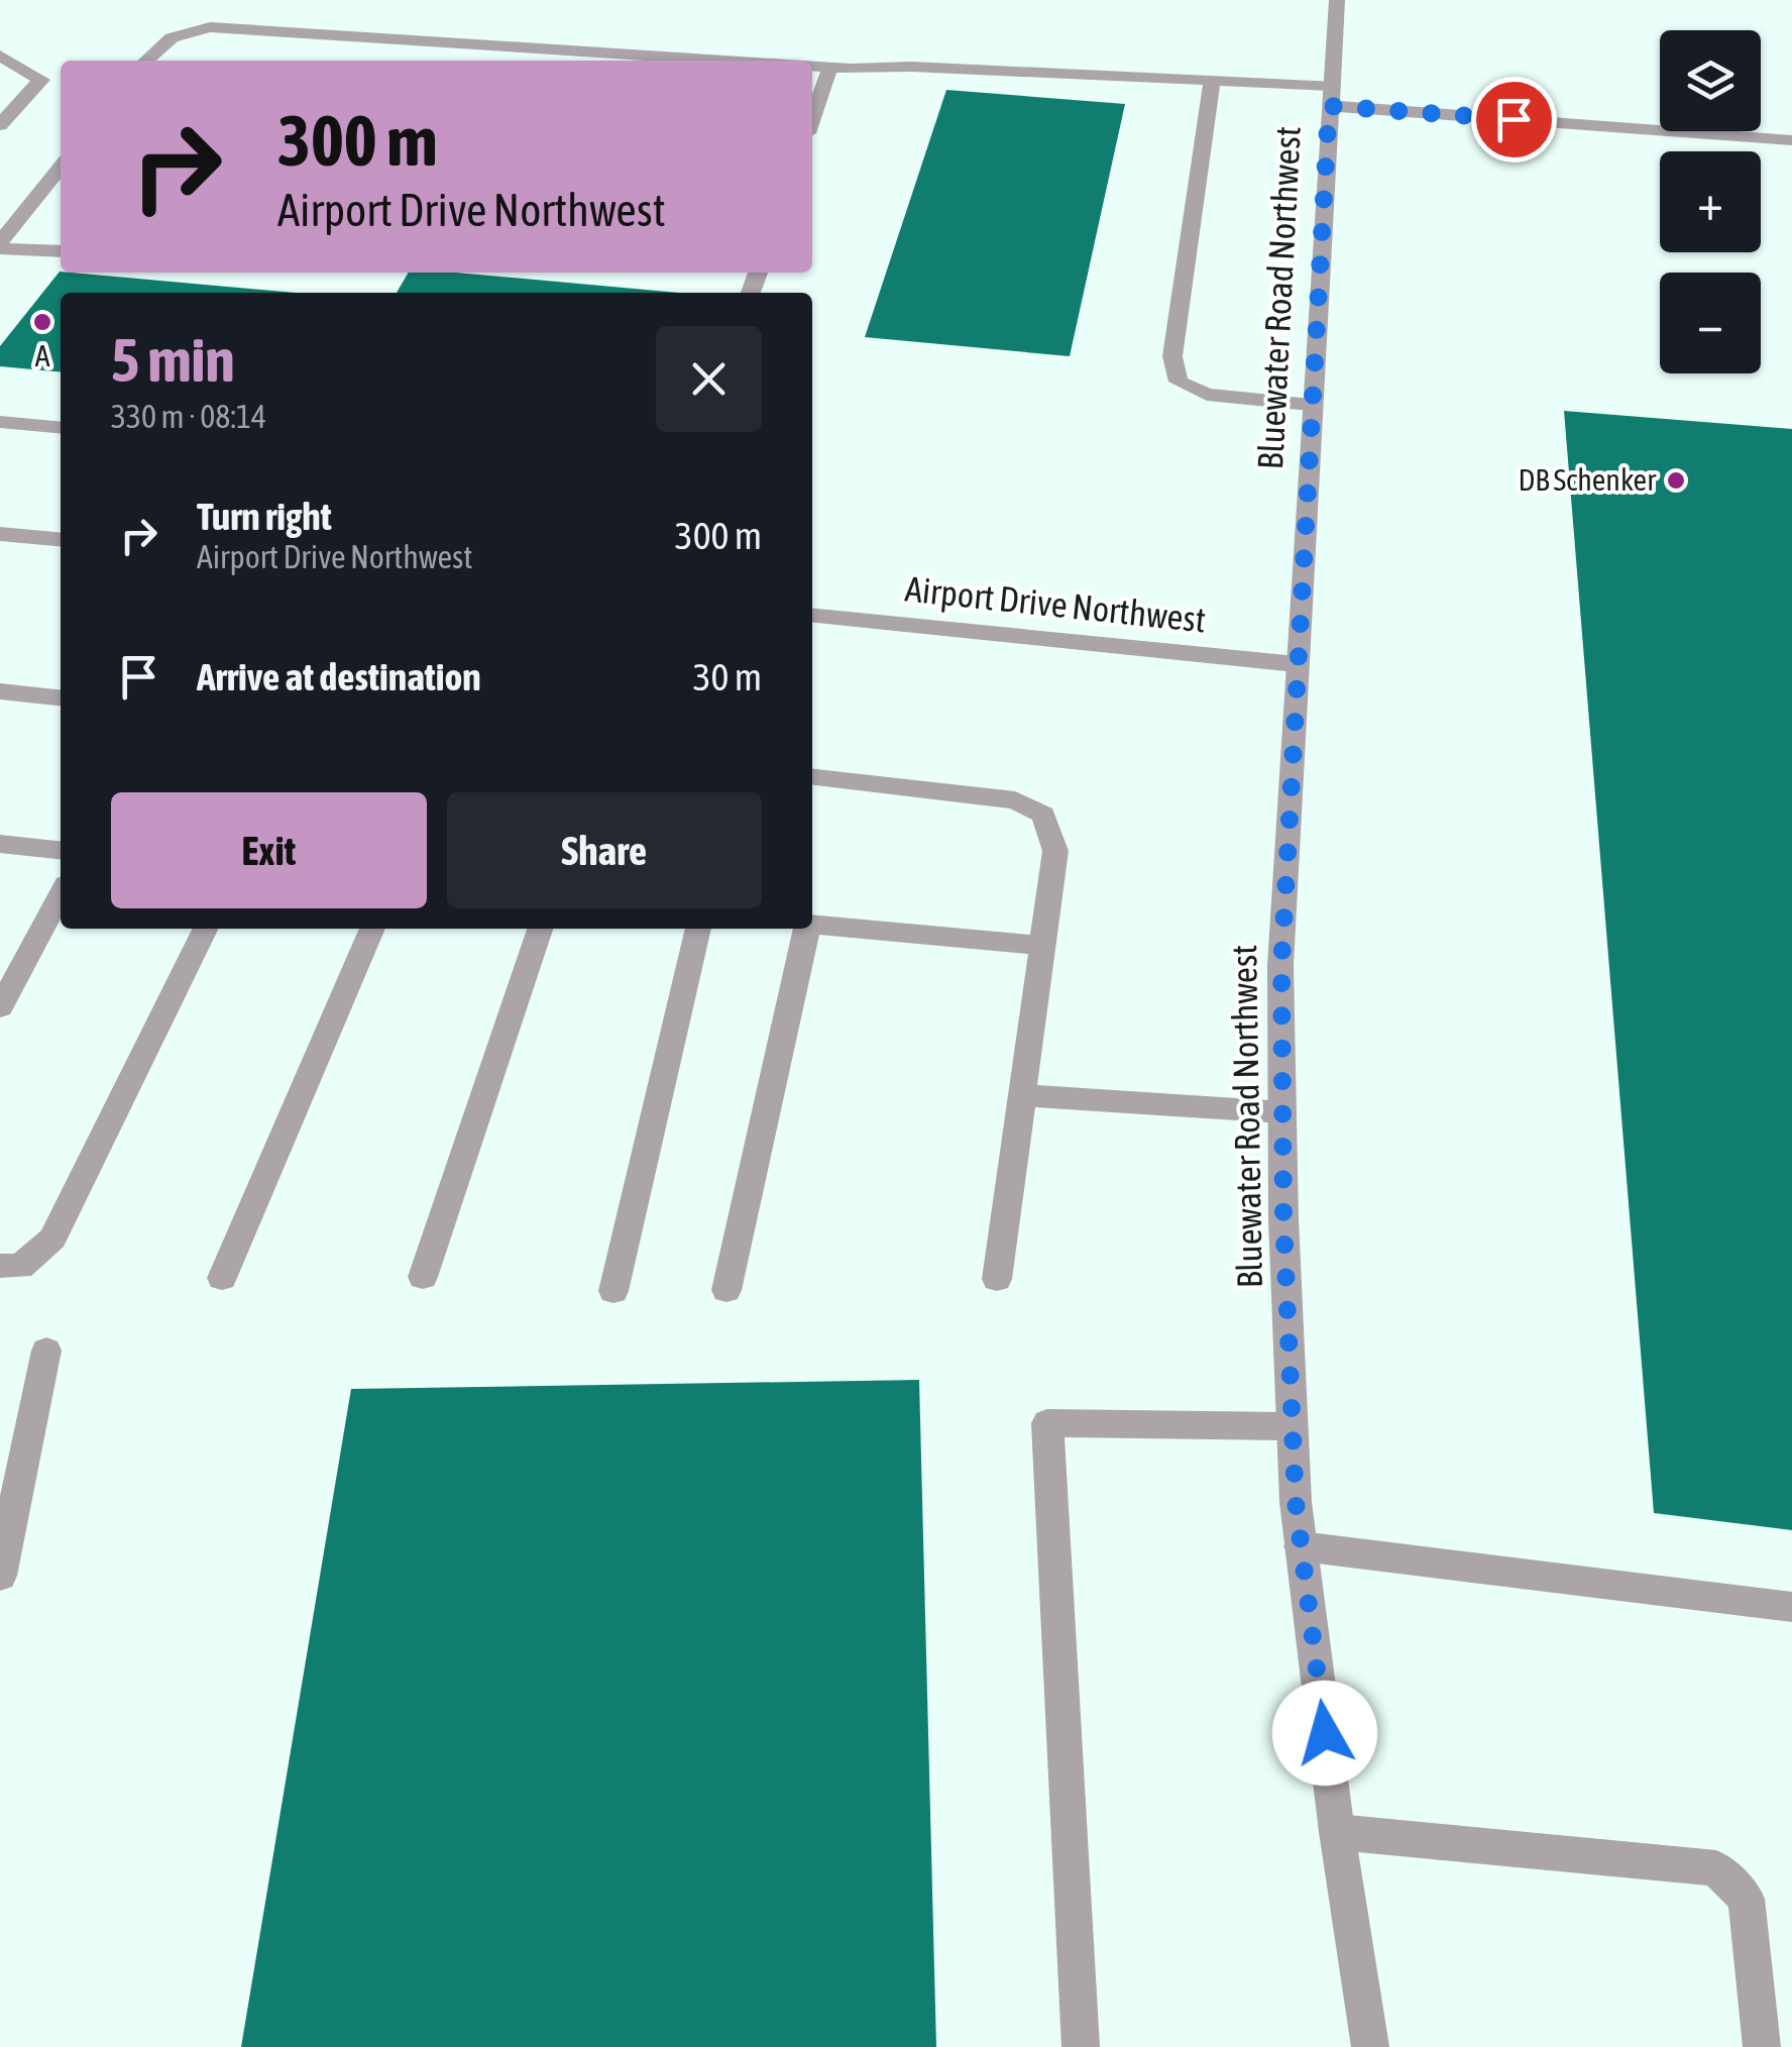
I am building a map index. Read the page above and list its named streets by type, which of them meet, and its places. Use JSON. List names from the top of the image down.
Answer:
{
  "streets": {
    "street": ["Bluewater Road Northwest", "Airport Drive Northwest"]
  },
  "crossings": [
    ["Bluewater Road Northwest", "Airport Drive Northwest"]
  ],
  "places": ["A", "DB Schenker"],
  "page": {
    "map_buttons": ["+", "−"],
    "turn": ["300 m", "Airport Drive Northwest"],
    "heading": ["5 min", "330 m · 08:14"],
    "list": [
      {
        "name": "Turn right",
        "note": "Airport Drive Northwest",
        "value": "300 m"
      },
      {
        "name": "Arrive at destination",
        "value": "30 m"
      }
    ],
    "buttons": ["Exit", "Share"]
  }
}
